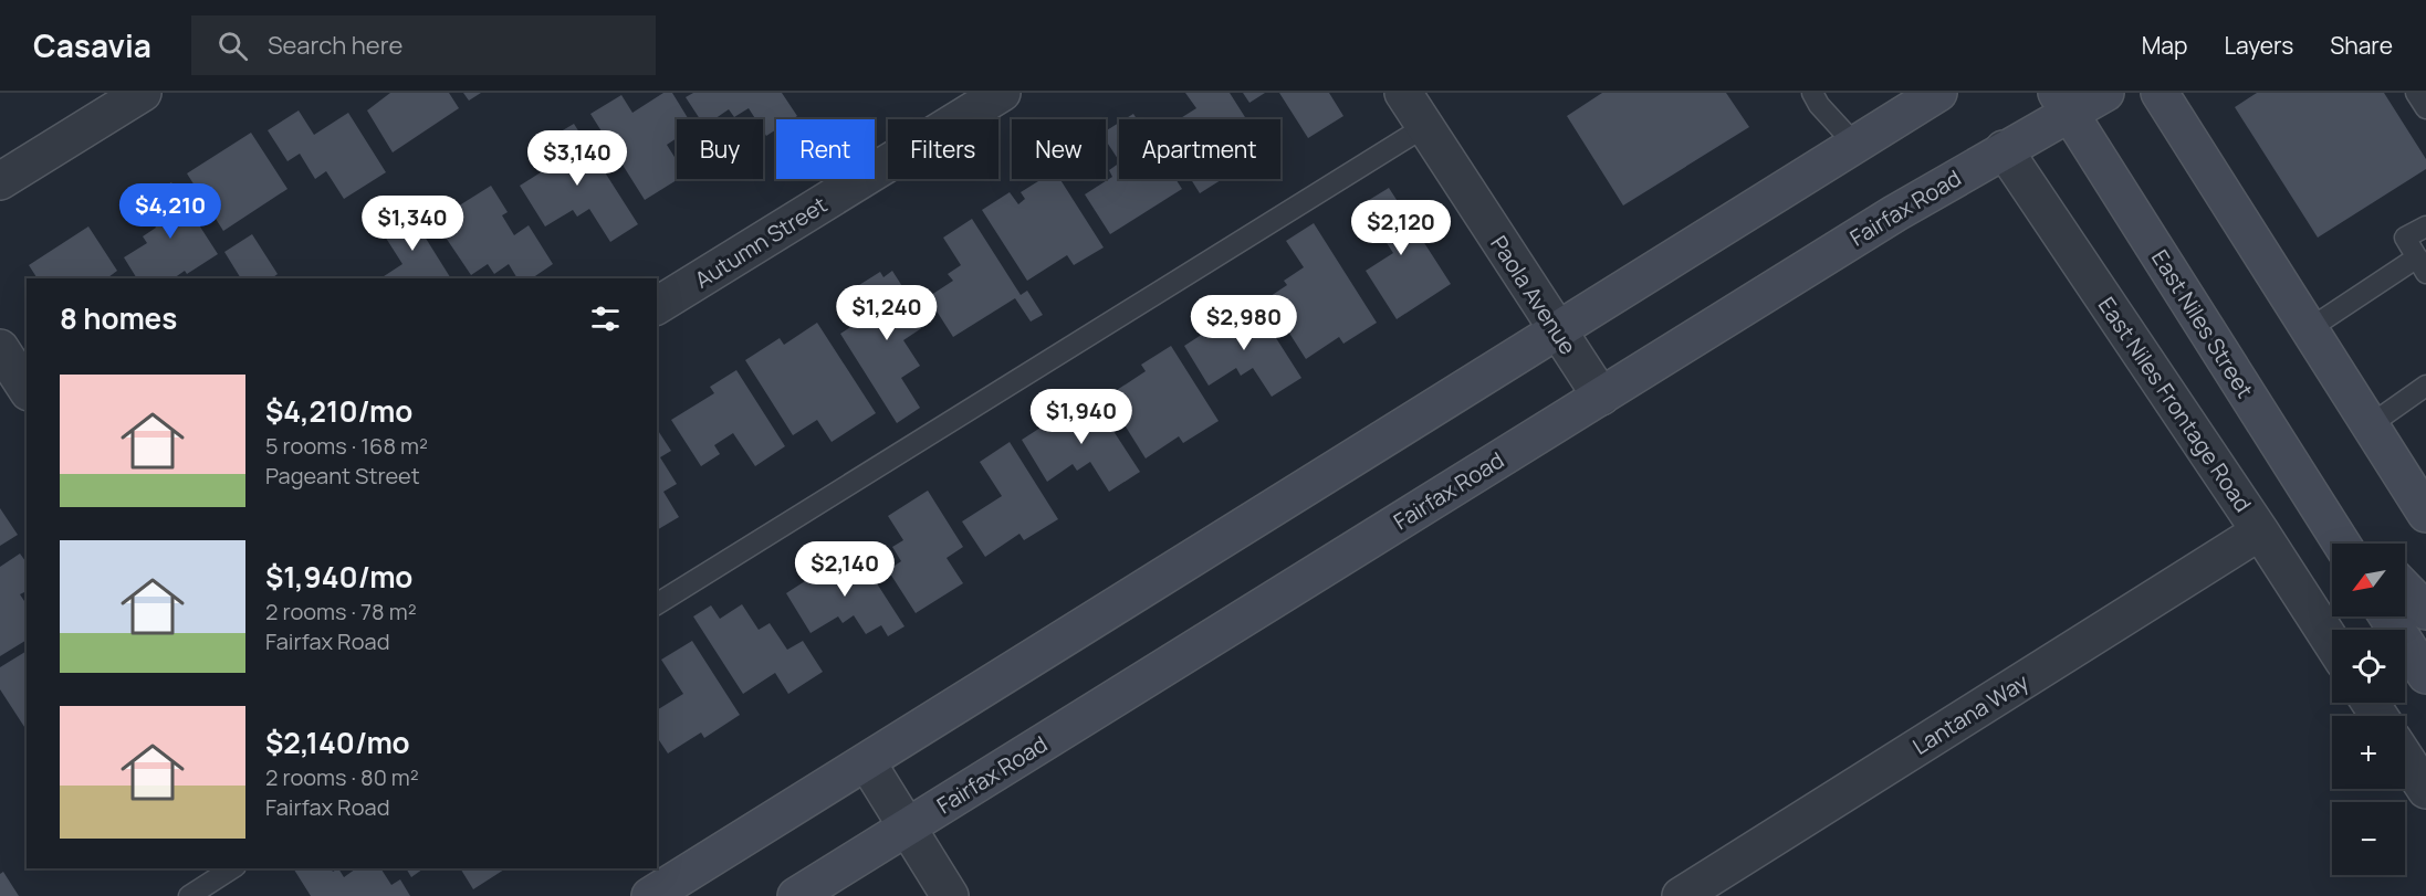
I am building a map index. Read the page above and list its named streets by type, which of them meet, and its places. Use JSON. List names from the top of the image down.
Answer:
{
  "streets": {
    "main road": ["Fairfax Road", "East Niles Street"],
    "street": [
      "Autumn Street",
      "Paola Avenue",
      "East Niles Frontage Road",
      "Lantana Way"
    ]
  },
  "crossings": [
    ["Fairfax Road", "Paola Avenue"],
    ["Fairfax Road", "East Niles Street"],
    ["Fairfax Road", "East Niles Frontage Road"],
    ["East Niles Frontage Road", "Lantana Way"]
  ],
  "north": "bottom left",
  "page": {
    "header": "Casavia",
    "search": "Search here",
    "nav": ["Map", "Layers", "Share"],
    "chip": [
      "Buy",
      "Rent",
      "Filters",
      "New",
      "Apartment"
    ],
    "price": [
      "$3,140",
      "$4,210",
      "$1,340",
      "$2,120",
      "$1,240",
      "$2,980",
      "$1,940",
      "$2,140"
    ],
    "heading": "8 homes",
    "list": [
      {
        "name": "$4,210/mo",
        "note": "5 rooms · 168 m² · Pageant Street"
      },
      {
        "name": "$1,940/mo",
        "note": "2 rooms · 78 m² · Fairfax Road"
      },
      {
        "name": "$2,140/mo",
        "note": "2 rooms · 80 m² · Fairfax Road"
      }
    ],
    "map_buttons": ["+", "−"]
  }
}
